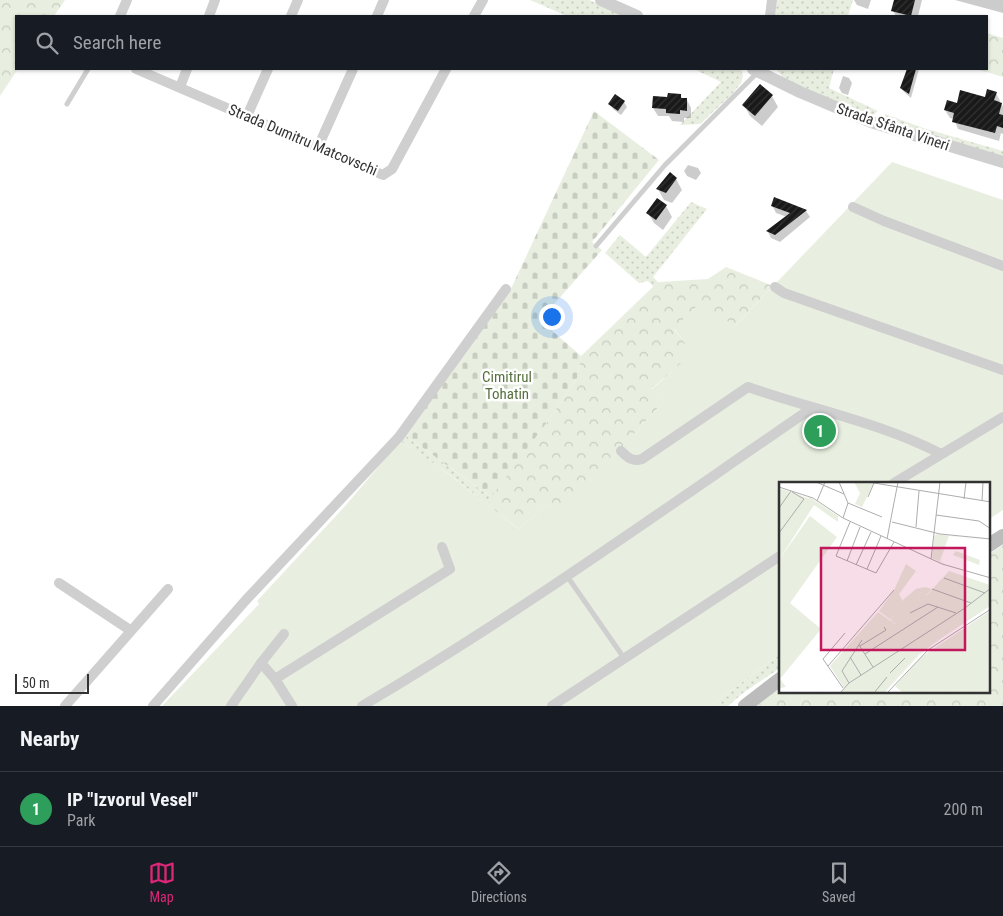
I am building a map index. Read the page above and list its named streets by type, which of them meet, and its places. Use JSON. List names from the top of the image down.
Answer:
{
  "streets": {
    "street": ["Strada Sfânta Vineri", "Strada Dumitru Matcovschi"]
  },
  "parks": ["Cimitirul Tohatin"],
  "scale_bar": "50 m",
  "page": {
    "search": "Search here",
    "pins": "1",
    "scale": "50 m",
    "heading": "Nearby",
    "list": [
      {
        "mark": "1",
        "name": "IP \"Izvorul Vesel\"",
        "note": "Park",
        "value": "200 m"
      }
    ],
    "nav": ["Map", "Directions", "Saved"]
  }
}
